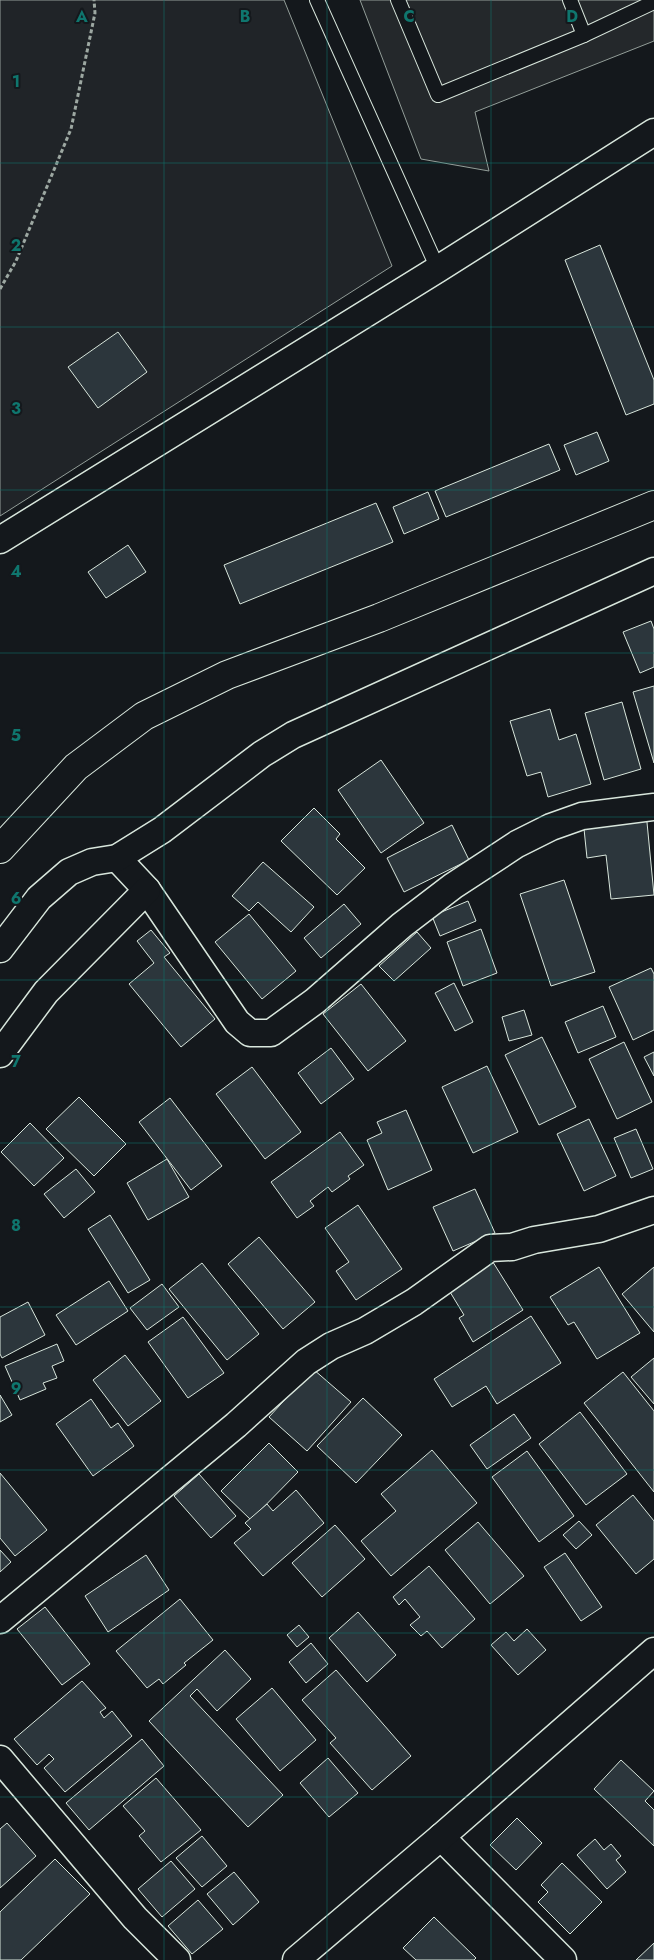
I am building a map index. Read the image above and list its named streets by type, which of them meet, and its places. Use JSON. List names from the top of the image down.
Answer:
{
  "grid": {
    "columns": [
      "A",
      "B",
      "C",
      "D"
    ],
    "rows": [
      "1",
      "2",
      "3",
      "4",
      "5",
      "6",
      "7",
      "8",
      "9"
    ]
  }
}
